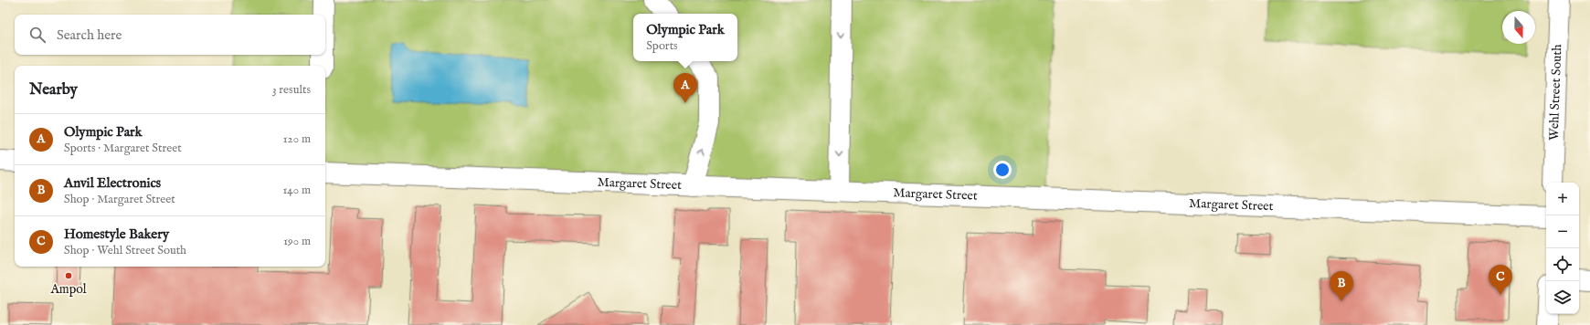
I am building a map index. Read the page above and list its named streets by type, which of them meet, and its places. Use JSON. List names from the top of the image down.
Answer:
{
  "streets": {
    "street": ["Wehl Street South", "Margaret Street"]
  },
  "places": ["Ampol"],
  "north": "bottom",
  "page": {
    "popup": ["Olympic Park", "Sports"],
    "search": "Search here",
    "heading": ["Nearby", "3 results"],
    "pins": ["A", "C", "B"],
    "list": [
      {
        "mark": "A",
        "name": "Olympic Park",
        "note": "Sports · Margaret Street",
        "value": "120 m"
      },
      {
        "mark": "B",
        "name": "Anvil Electronics",
        "note": "Shop · Margaret Street",
        "value": "140 m"
      },
      {
        "mark": "C",
        "name": "Homestyle Bakery",
        "note": "Shop · Wehl Street South",
        "value": "190 m"
      }
    ],
    "map_buttons": ["+", "−"]
  }
}
